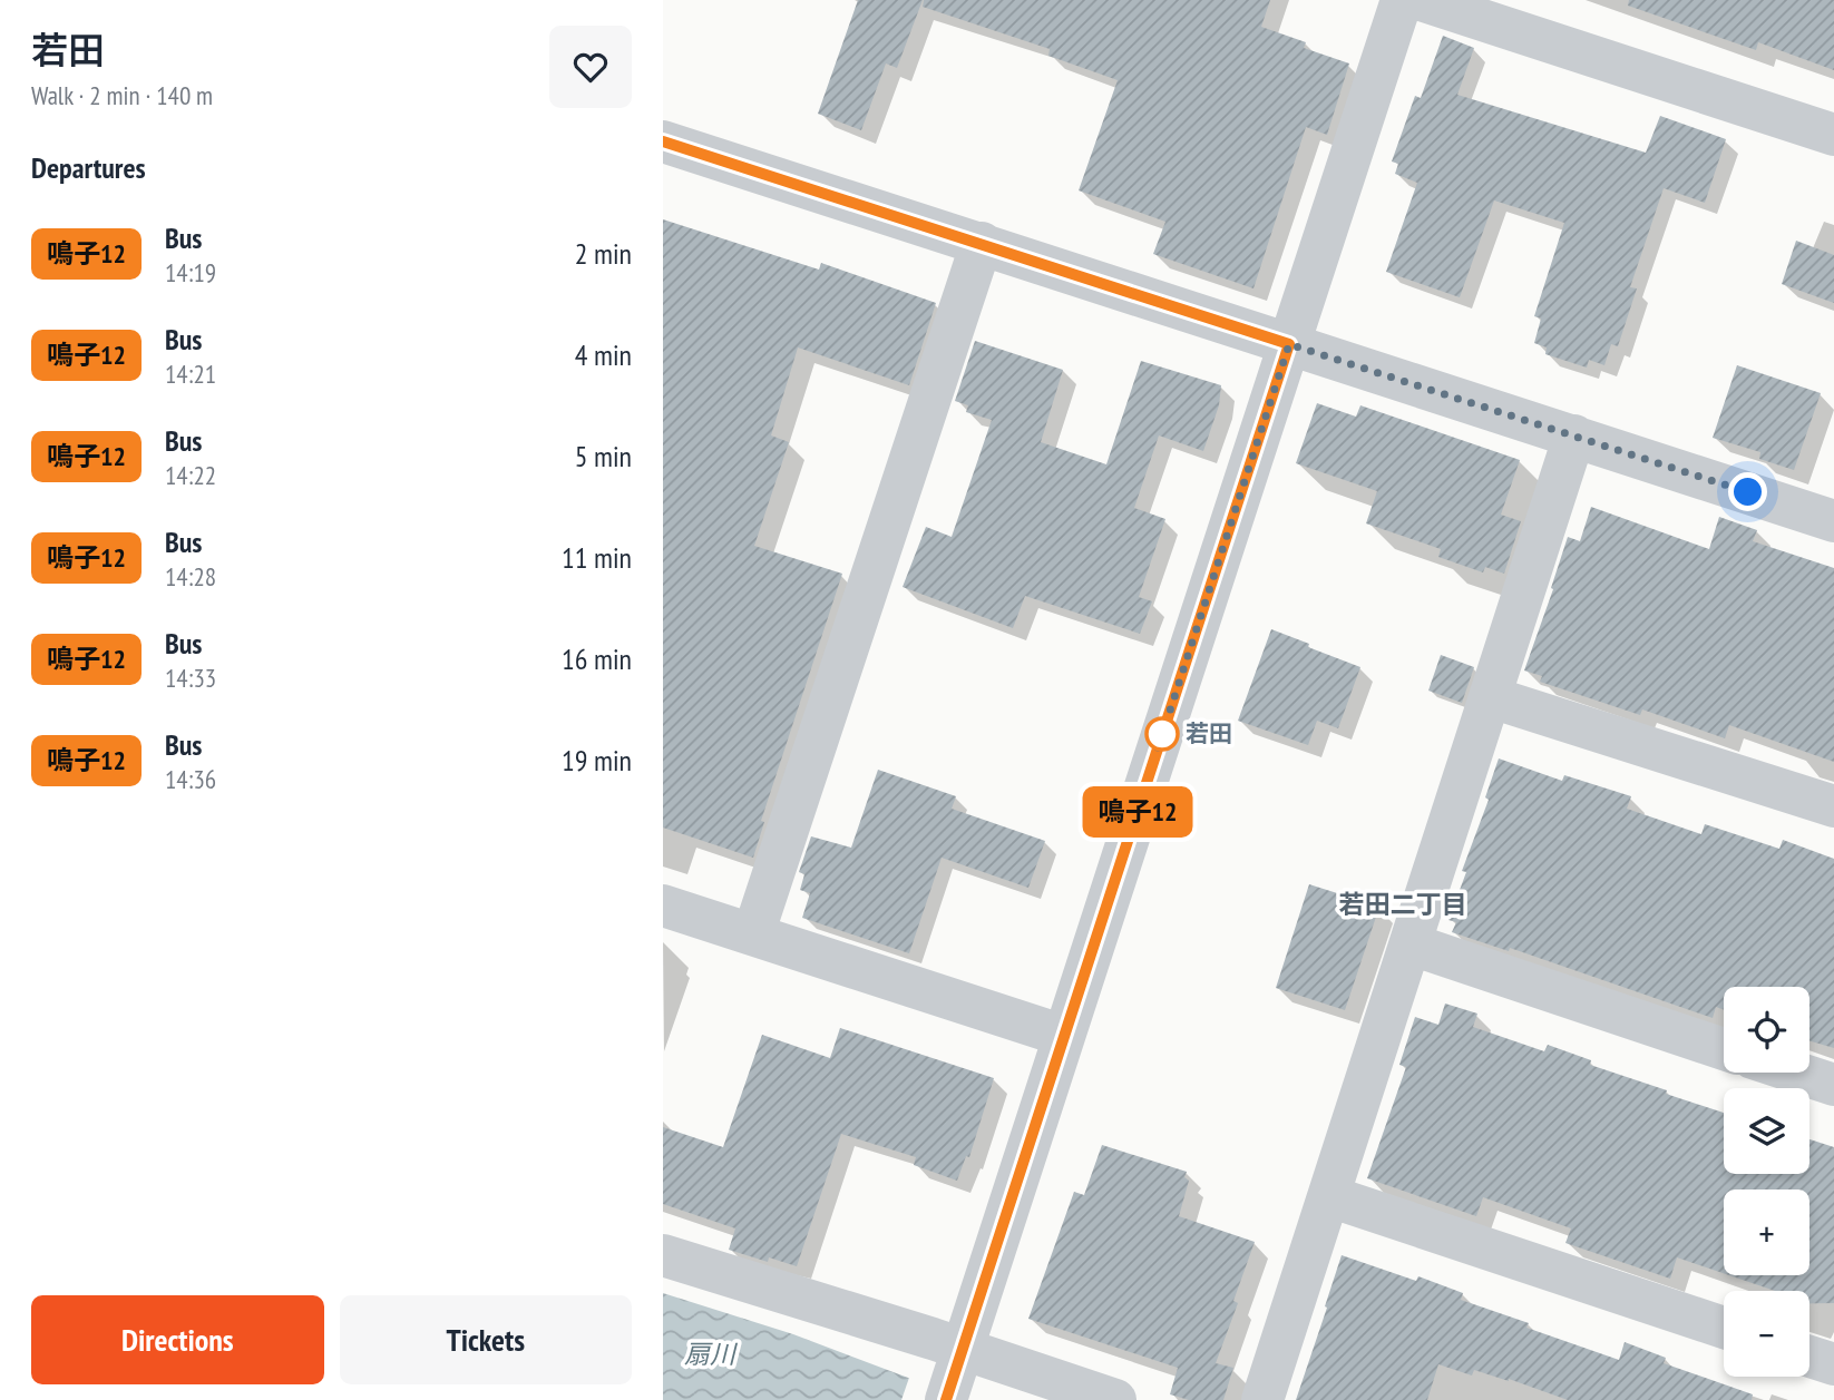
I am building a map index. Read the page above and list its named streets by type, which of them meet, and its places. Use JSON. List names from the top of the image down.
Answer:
{
  "districts": ["若田二丁目"],
  "water": ["扇川"],
  "places": ["若田"],
  "lines": ["bus line 鳴子12"],
  "page": {
    "heading": [
      ["若田", "Walk · 2 min · 140 m"],
      "Departures"
    ],
    "on_map": "鳴子12",
    "list": [
      {
        "mark": "鳴子12",
        "name": "Bus",
        "note": "14:19",
        "value": "2 min"
      },
      {
        "mark": "鳴子12",
        "name": "Bus",
        "note": "14:21",
        "value": "4 min"
      },
      {
        "mark": "鳴子12",
        "name": "Bus",
        "note": "14:22",
        "value": "5 min"
      },
      {
        "mark": "鳴子12",
        "name": "Bus",
        "note": "14:28",
        "value": "11 min"
      },
      {
        "mark": "鳴子12",
        "name": "Bus",
        "note": "14:33",
        "value": "16 min"
      },
      {
        "mark": "鳴子12",
        "name": "Bus",
        "note": "14:36",
        "value": "19 min"
      }
    ],
    "map_buttons": ["+", "−"],
    "buttons": ["Directions", "Tickets"]
  }
}
